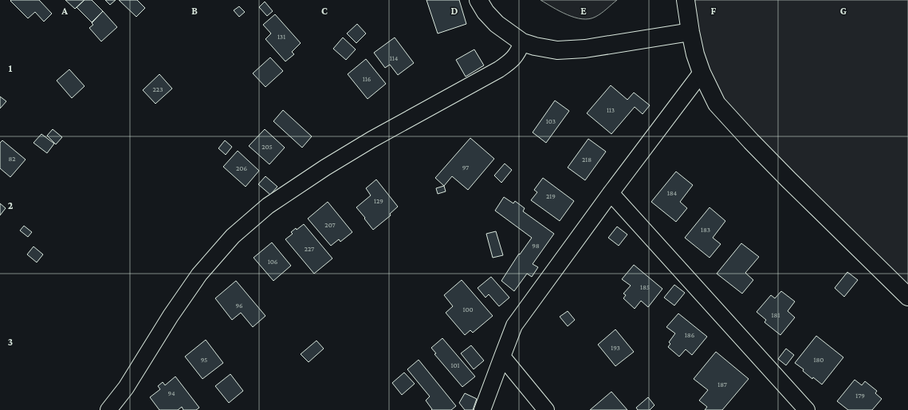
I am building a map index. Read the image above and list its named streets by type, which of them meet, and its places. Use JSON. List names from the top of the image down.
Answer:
{
  "house_numbers": [
    "131",
    "114",
    "116",
    "223",
    "113",
    "103",
    "205",
    "82",
    "218",
    "97",
    "206",
    "184",
    "219",
    "129",
    "207",
    "183",
    "98",
    "227",
    "106",
    "185",
    "96",
    "100",
    "181",
    "186",
    "193",
    "95",
    "180",
    "101",
    "187",
    "94",
    "179"
  ],
  "grid": {
    "columns": [
      "A",
      "B",
      "C",
      "D",
      "E",
      "F",
      "G"
    ],
    "rows": ["1", "2", "3"]
  }
}
